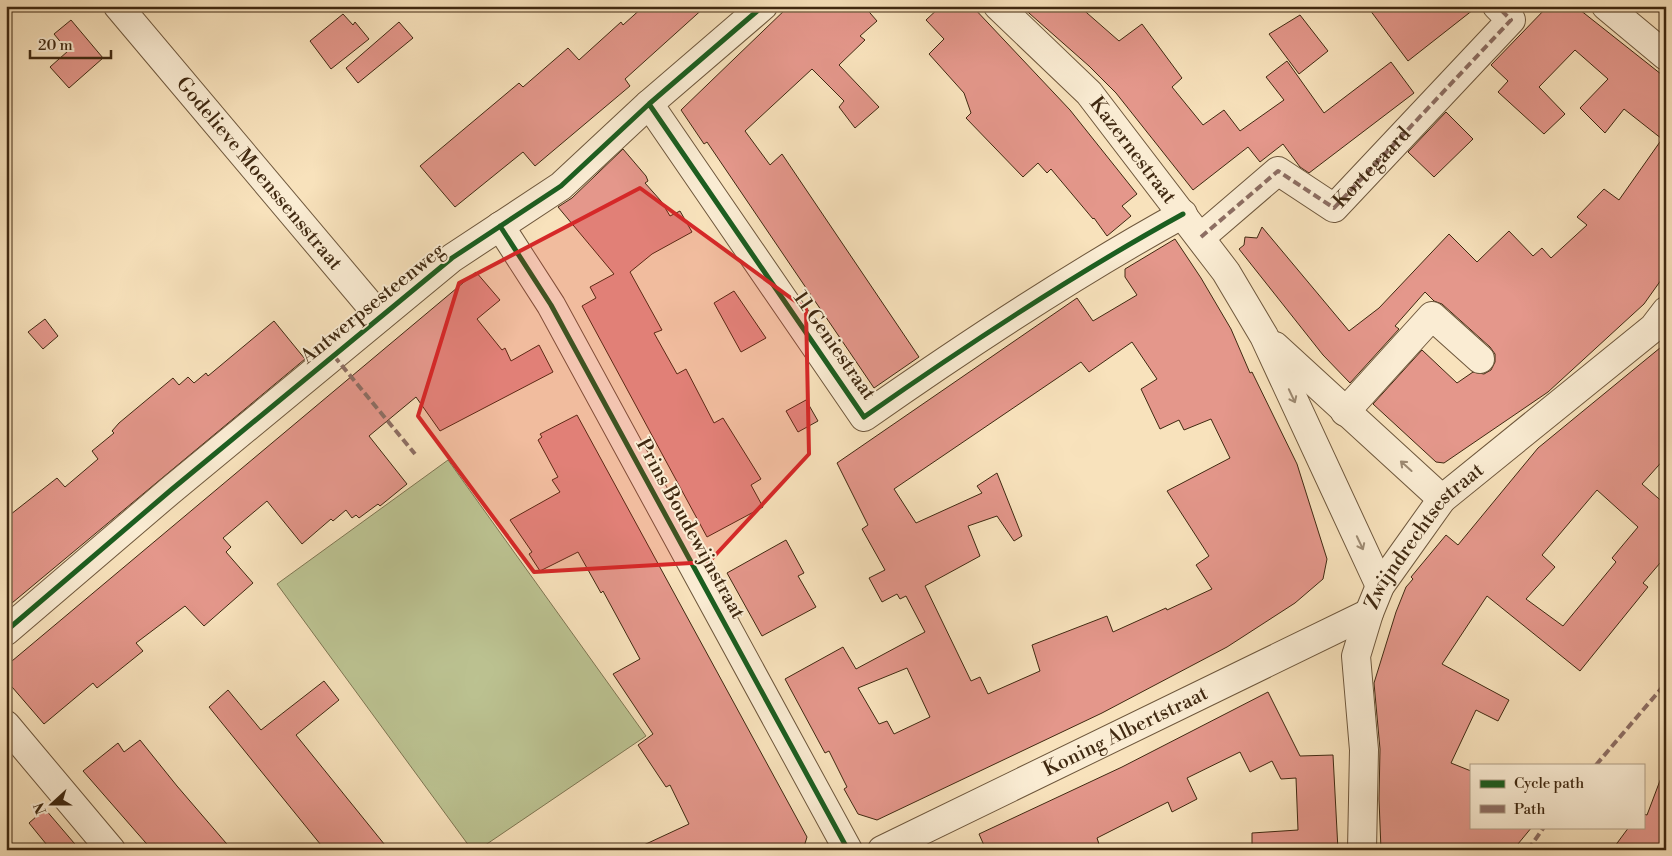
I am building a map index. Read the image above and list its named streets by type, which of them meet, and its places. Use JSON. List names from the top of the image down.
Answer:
{
  "streets": {
    "street": [
      "Kazernestraat",
      "Kortegaard",
      "Godelieve Moenssensstraat",
      "Antwerpsesteenweg",
      "11 Geniestraat",
      "Prins Boudewijnstraat",
      "Zwijndrechtsestraat",
      "Koning Albertstraat"
    ]
  },
  "crossings": [
    ["Kazernestraat", "Kortegaard"],
    ["Kazernestraat", "11 Geniestraat"],
    ["Kazernestraat", "Zwijndrechtsestraat"],
    ["Godelieve Moenssensstraat", "Antwerpsesteenweg"],
    ["Antwerpsesteenweg", "11 Geniestraat"],
    ["Antwerpsesteenweg", "Prins Boudewijnstraat"],
    ["Zwijndrechtsestraat", "Koning Albertstraat"]
  ],
  "legend": ["Cycle path", "Path"],
  "scale_bar": "20 m",
  "north": "left"
}
